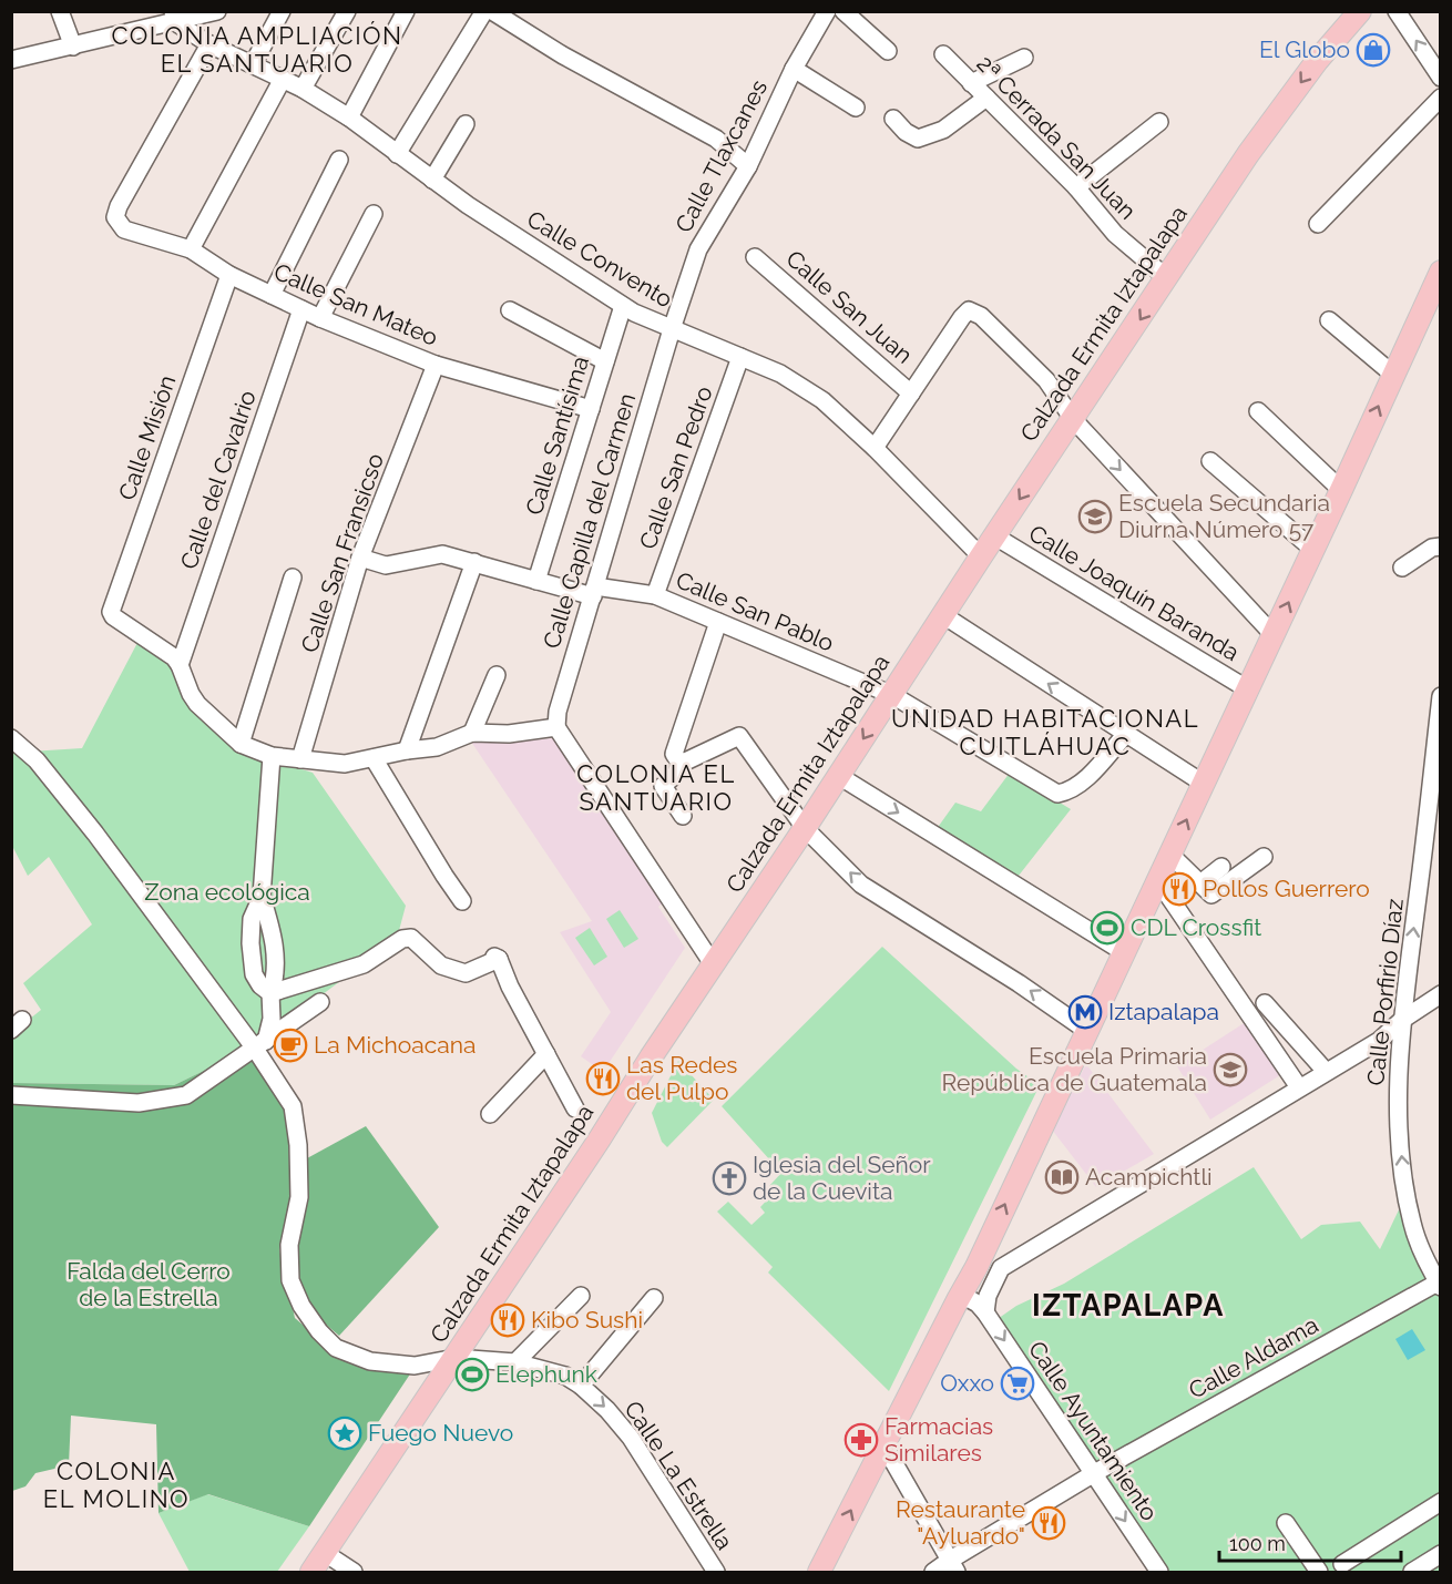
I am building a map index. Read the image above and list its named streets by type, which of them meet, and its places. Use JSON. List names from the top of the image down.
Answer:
{
  "streets": {
    "main road": ["Calzada Ermita Iztapalapa"],
    "street": [
      "2ª Cerrada San Juan",
      "Calle Tlaxcanes",
      "Calle Convento",
      "Calle San Mateo",
      "Calle San Juan",
      "Calle Santísima",
      "Calle Misión",
      "Calle San Pedro",
      "Calle del Cavalrio",
      "Calle Capilla del Carmen",
      "Calle San Fransicso",
      "Calle Joaquín Baranda",
      "Calle San Pablo",
      "Calle Porfirio Díaz",
      "Calle Aldama",
      "Calle Ayuntamiento",
      "Calle La Estrella"
    ]
  },
  "crossings": [
    ["2ª Cerrada San Juan", "Calzada Ermita Iztapalapa"],
    ["Calle Tlaxcanes", "Calle Convento"],
    ["Calle Tlaxcanes", "Calle Capilla del Carmen"],
    ["Calle Convento", "Calle San Mateo"],
    ["Calle Convento", "Calle San Juan"],
    ["Calle Convento", "Calzada Ermita Iztapalapa"],
    ["Calle Convento", "Calle Santísima"],
    ["Calle Convento", "Calle San Pedro"],
    ["Calle Convento", "Calle Capilla del Carmen"],
    ["Calle San Mateo", "Calle Santísima"],
    ["Calle San Mateo", "Calle Misión"],
    ["Calle San Mateo", "Calle del Cavalrio"],
    ["Calle San Mateo", "Calle San Fransicso"],
    ["Calle San Juan", "Calzada Ermita Iztapalapa"],
    ["Calzada Ermita Iztapalapa", "Calle Joaquín Baranda"],
    ["Calzada Ermita Iztapalapa", "Calle San Pablo"],
    ["Calzada Ermita Iztapalapa", "Calle La Estrella"],
    ["Calle Santísima", "Calle San Pablo"],
    ["Calle Misión", "Calle del Cavalrio"],
    ["Calle San Pedro", "Calle San Pablo"],
    ["Calle Capilla del Carmen", "Calle San Pablo"],
    ["Calle San Fransicso", "Calle San Pablo"],
    ["Calle Porfirio Díaz", "Calle Aldama"],
    ["Calle Aldama", "Calle Ayuntamiento"]
  ],
  "one_way": ["Calzada Ermita Iztapalapa", "Calle Porfirio Díaz", "Calle Ayuntamiento"],
  "districts": [
    "COLONIA AMPLIACIÓN EL SANTUARIO",
    "UNIDAD HABITACIONAL CUITLÁHUAC",
    "COLONIA EL SANTUARIO",
    "IZTAPALAPA",
    "COLONIA EL MOLINO"
  ],
  "parks": ["Zona ecológica", "Falda del Cerro de la Estrella"],
  "places": {
    "shop": ["El Globo"],
    "school or university": ["Escuela Secundaria Diurna Número 57", "Escuela Primaria República de Guatemala"],
    "restaurant": [
      "Pollos Guerrero",
      "Las Redes del Pulpo",
      "Kibo Sushi",
      "Restaurante \"Ayluardo\""
    ],
    "sports": ["CDL Crossfit", "Elephunk"],
    "metro station": ["Iztapalapa"],
    "cafe": ["La Michoacana"],
    "library": ["Acampichtli"],
    "church": ["Iglesia del Señor de la Cuevita"],
    "supermarket": ["Oxxo"],
    "place": ["Fuego Nuevo"],
    "pharmacy": ["Farmacias Similares"]
  },
  "scale_bar": "100 m"
}
